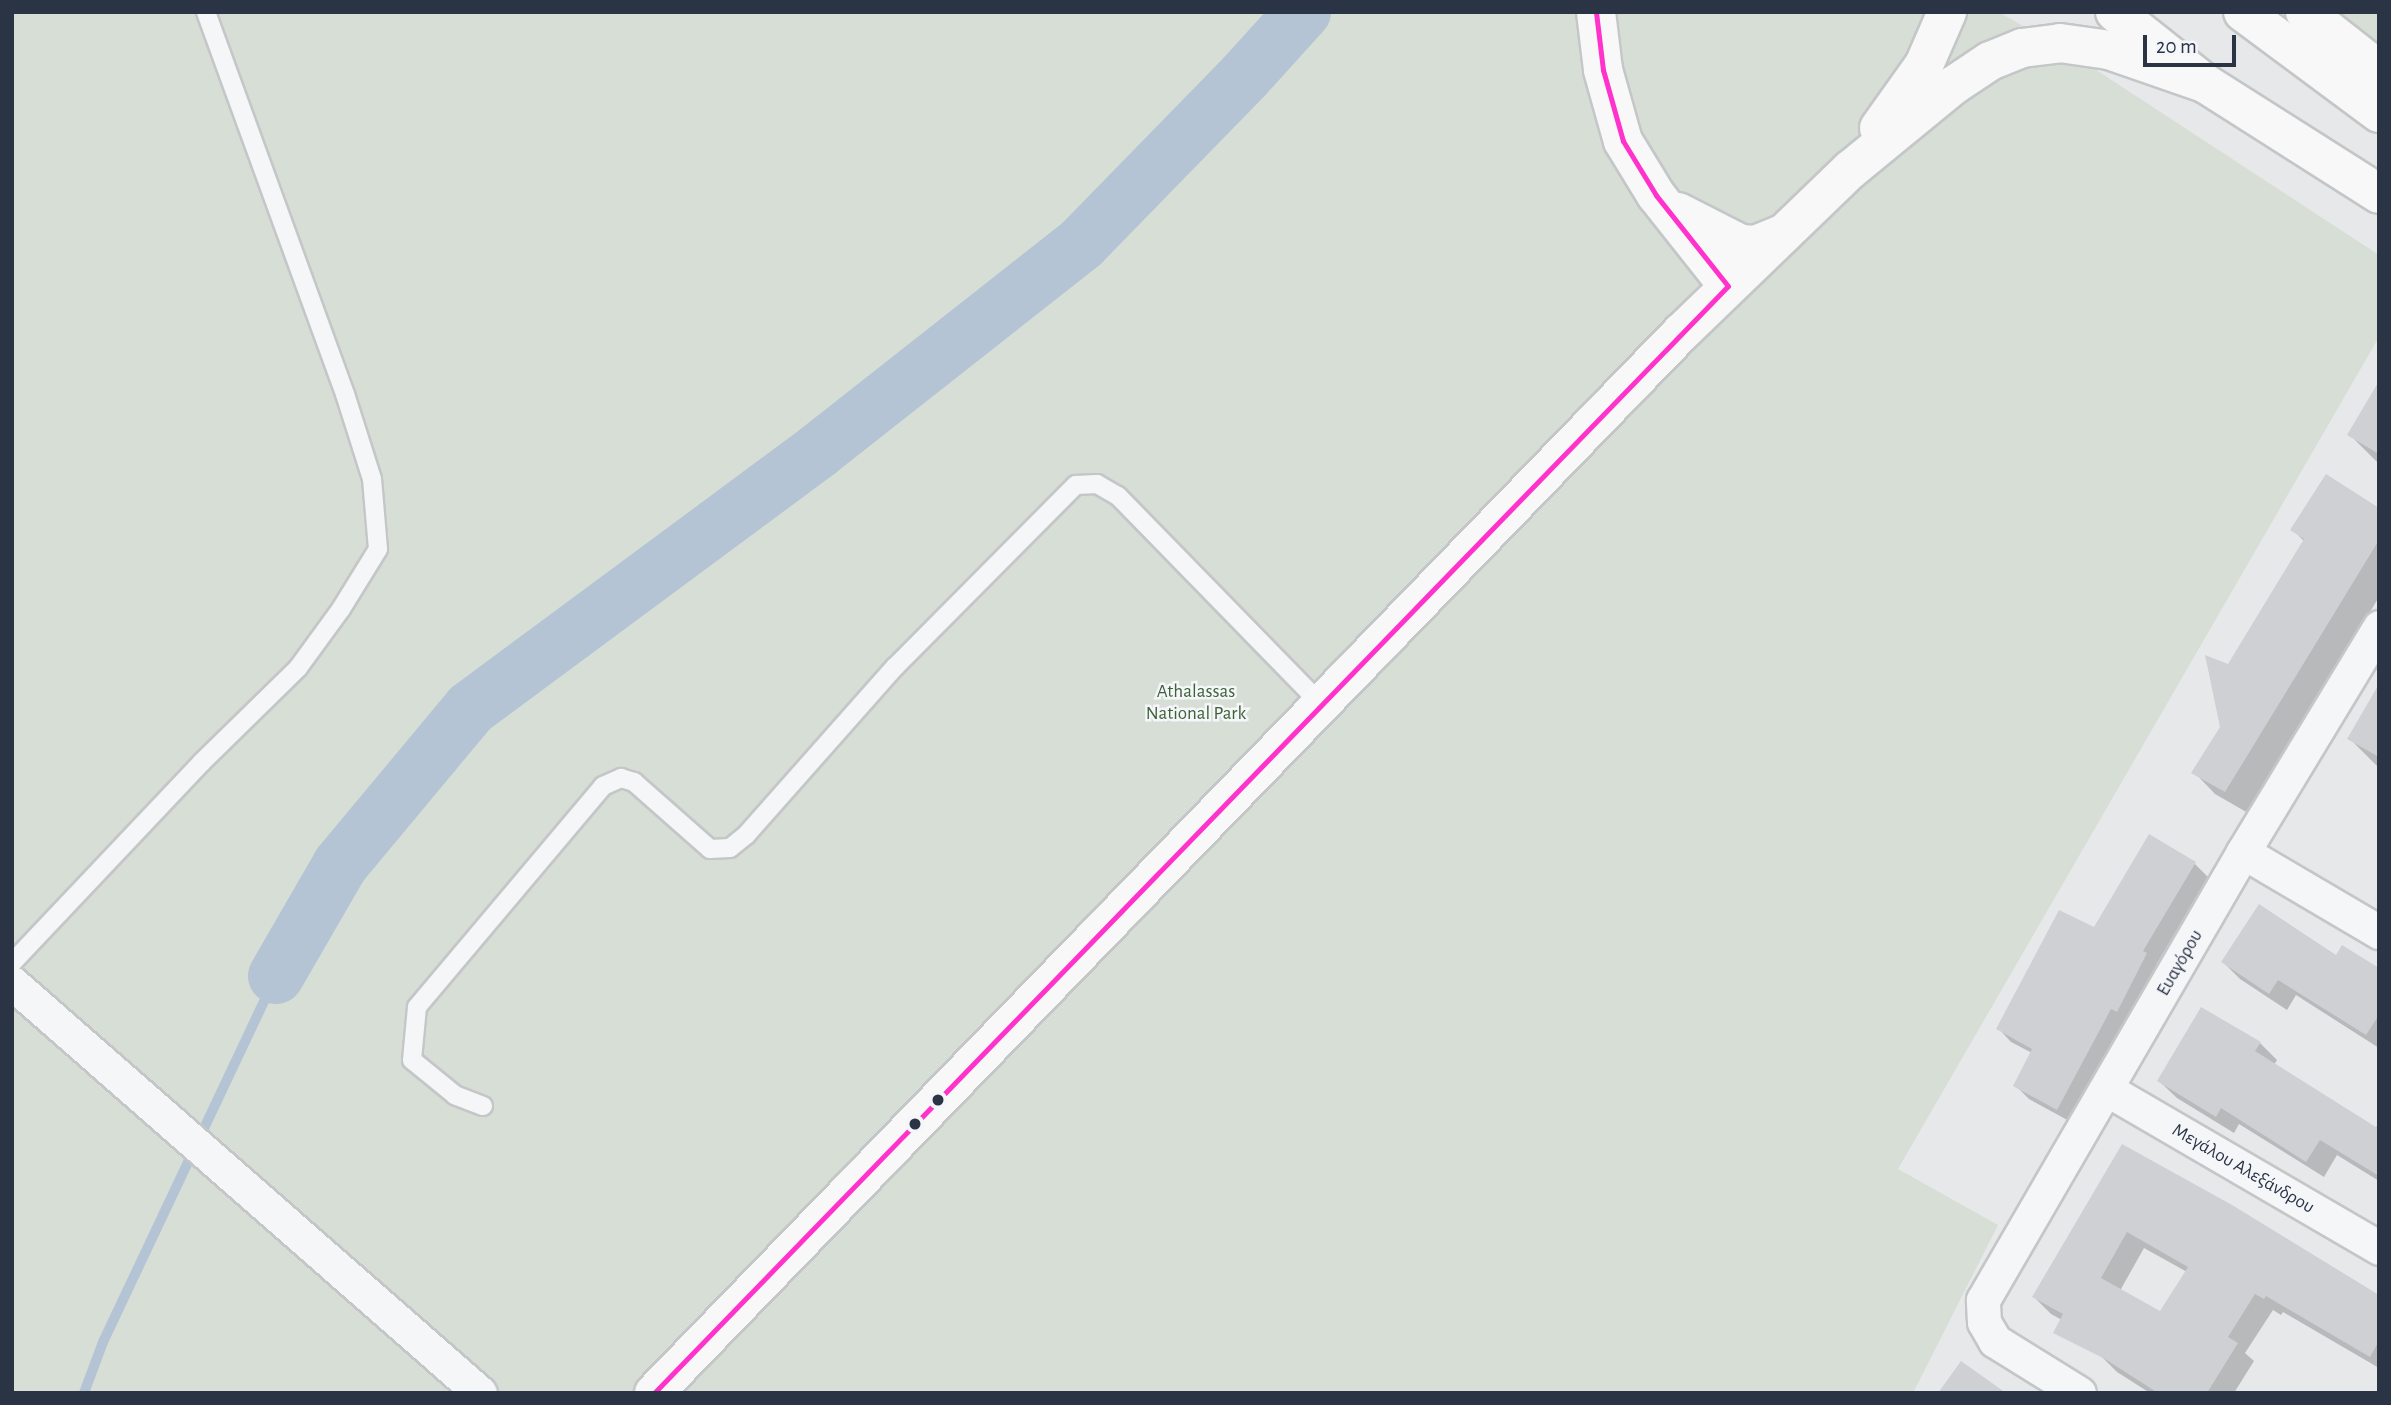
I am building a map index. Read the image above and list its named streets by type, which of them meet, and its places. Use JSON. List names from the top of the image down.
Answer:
{
  "streets": {
    "street": ["Ευαγόρου", "Μεγάλου Αλεξάνδρου"]
  },
  "crossings": [
    ["Ευαγόρου", "Μεγάλου Αλεξάνδρου"]
  ],
  "parks": ["Athalassas National Park"],
  "scale_bar": "20 m"
}
